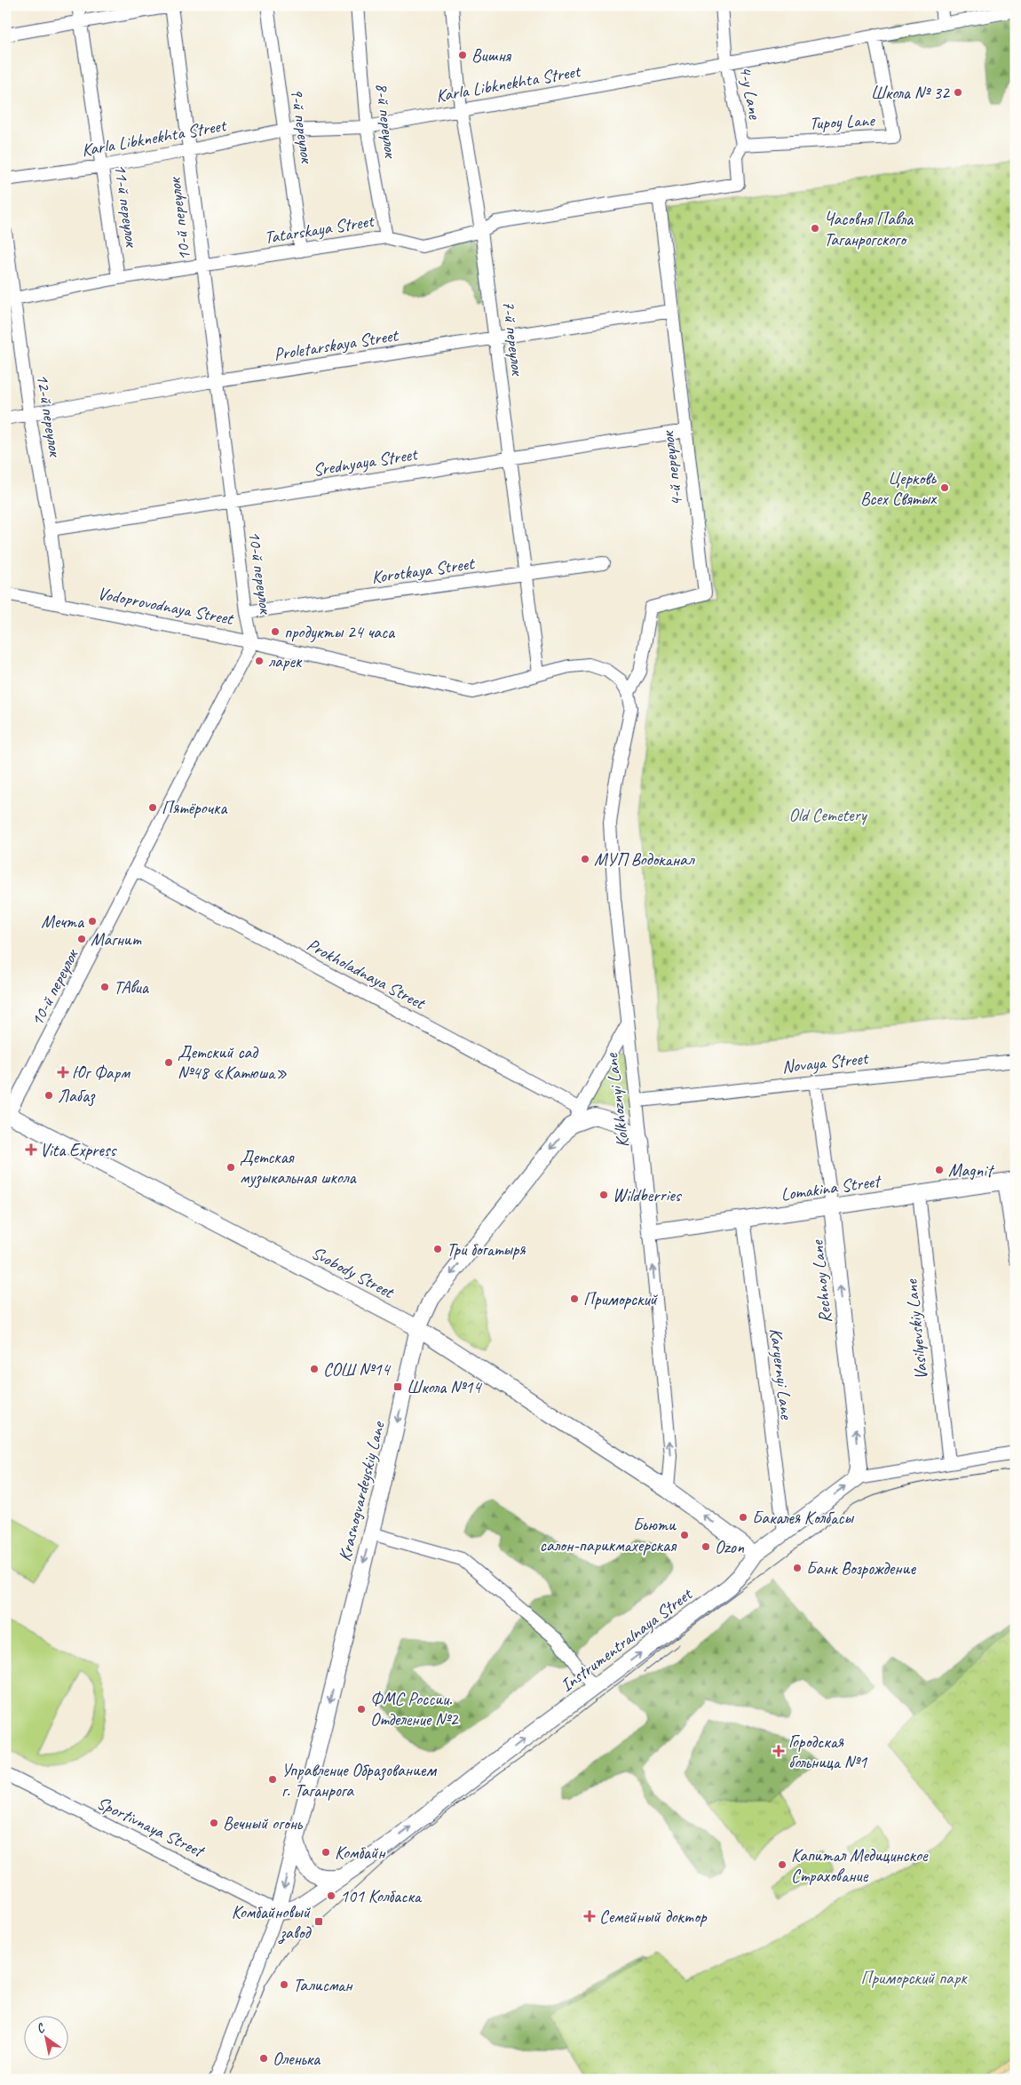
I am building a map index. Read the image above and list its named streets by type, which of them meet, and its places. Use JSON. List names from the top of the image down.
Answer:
{
  "streets": {
    "main road": [
      "Kolkhoznyi Lane",
      "Lomakina Street",
      "Svobody Street",
      "Rechnoy Lane",
      "Krasnogvardeyskiy Lane",
      "Instrumentralnaya Street"
    ],
    "street": [
      "Karla Libknekhta Street",
      "4-y Lane",
      "8-й переулок",
      "Tupoy Lane",
      "9-й переулок",
      "11-й переулок",
      "10-й переулок",
      "Tatarskaya Street",
      "7-й переулок",
      "Proletarskaya Street",
      "12-й переулок",
      "Srednyaya Street",
      "4-й переулок",
      "Korotkaya Street",
      "Vodoprovodnaya Street",
      "Prokholadnaya Street",
      "Novaya Street",
      "Vasilyevskiy Lane",
      "Karyernyi Lane",
      "Sportivnaya Street"
    ]
  },
  "crossings": [
    ["Karla Libknekhta Street", "4-y Lane"],
    ["Karla Libknekhta Street", "8-й переулок"],
    ["Karla Libknekhta Street", "Tupoy Lane"],
    ["Karla Libknekhta Street", "9-й переулок"],
    ["Karla Libknekhta Street", "11-й переулок"],
    ["Karla Libknekhta Street", "10-й переулок"],
    ["Karla Libknekhta Street", "7-й переулок"],
    ["4-y Lane", "Tupoy Lane"],
    ["4-y Lane", "Tatarskaya Street"],
    ["8-й переулок", "Tatarskaya Street"],
    ["9-й переулок", "Tatarskaya Street"],
    ["11-й переулок", "Tatarskaya Street"],
    ["10-й переулок", "Tatarskaya Street"],
    ["10-й переулок", "Proletarskaya Street"],
    ["10-й переулок", "Srednyaya Street"],
    ["10-й переулок", "Korotkaya Street"],
    ["10-й переулок", "Vodoprovodnaya Street"],
    ["10-й переулок", "Prokholadnaya Street"],
    ["10-й переулок", "Svobody Street"],
    ["Tatarskaya Street", "7-й переулок"],
    ["Tatarskaya Street", "12-й переулок"],
    ["Tatarskaya Street", "4-й переулок"],
    ["7-й переулок", "Proletarskaya Street"],
    ["7-й переулок", "Srednyaya Street"],
    ["7-й переулок", "Korotkaya Street"],
    ["7-й переулок", "Vodoprovodnaya Street"],
    ["Proletarskaya Street", "12-й переулок"],
    ["Proletarskaya Street", "4-й переулок"],
    ["12-й переулок", "Srednyaya Street"],
    ["12-й переулок", "Vodoprovodnaya Street"],
    ["Srednyaya Street", "4-й переулок"],
    ["4-й переулок", "Kolkhoznyi Lane"],
    ["Prokholadnaya Street", "Krasnogvardeyskiy Lane"],
    ["Novaya Street", "Kolkhoznyi Lane"],
    ["Novaya Street", "Rechnoy Lane"],
    ["Kolkhoznyi Lane", "Lomakina Street"],
    ["Kolkhoznyi Lane", "Svobody Street"],
    ["Kolkhoznyi Lane", "Krasnogvardeyskiy Lane"],
    ["Lomakina Street", "Rechnoy Lane"],
    ["Lomakina Street", "Vasilyevskiy Lane"],
    ["Lomakina Street", "Karyernyi Lane"],
    ["Svobody Street", "Krasnogvardeyskiy Lane"],
    ["Svobody Street", "Instrumentralnaya Street"],
    ["Rechnoy Lane", "Instrumentralnaya Street"],
    ["Vasilyevskiy Lane", "Instrumentralnaya Street"],
    ["Karyernyi Lane", "Instrumentralnaya Street"],
    ["Krasnogvardeyskiy Lane", "Instrumentralnaya Street"],
    ["Krasnogvardeyskiy Lane", "Sportivnaya Street"],
    ["Instrumentralnaya Street", "Sportivnaya Street"]
  ],
  "one_way": ["Rechnoy Lane", "Krasnogvardeyskiy Lane", "Instrumentralnaya Street"],
  "parks": ["Old Cemetery", "Приморский парк"],
  "places": {
    "other": [
      "Вишня",
      "Школа № 32",
      "Часовня Павла Таганрогского",
      "Церковь Всех Святых",
      "продукты 24 часа",
      "ларек",
      "Пятёрочка",
      "МУП Водоканал",
      "Мечта",
      "Магнит",
      "ТАвиа",
      "Детский сад №48 «Катюша»",
      "Лабаз",
      "Детская музыкальная школа",
      "Magnit",
      "Wildberries",
      "Три богатыря",
      "Приморский",
      "СОШ №14",
      "Бакалея Колбасы",
      "Бьюти салон-парикмахерская",
      "Ozon",
      "Банк Возрождение",
      "ФМС России. Отделение №2",
      "Управление Образованием г. Таганрога",
      "Вечный огонь",
      "Комбайн",
      "Капитал Медицинское Страхование",
      "101 Колбаска",
      "Талисман",
      "Оленька"
    ],
    "health": [
      "Юг Фарм",
      "Vita Express",
      "Городская больница №1",
      "Семейный доктор"
    ],
    "transit": ["Школа №14", "Комбайновый завод"]
  },
  "north": "top left"
}
